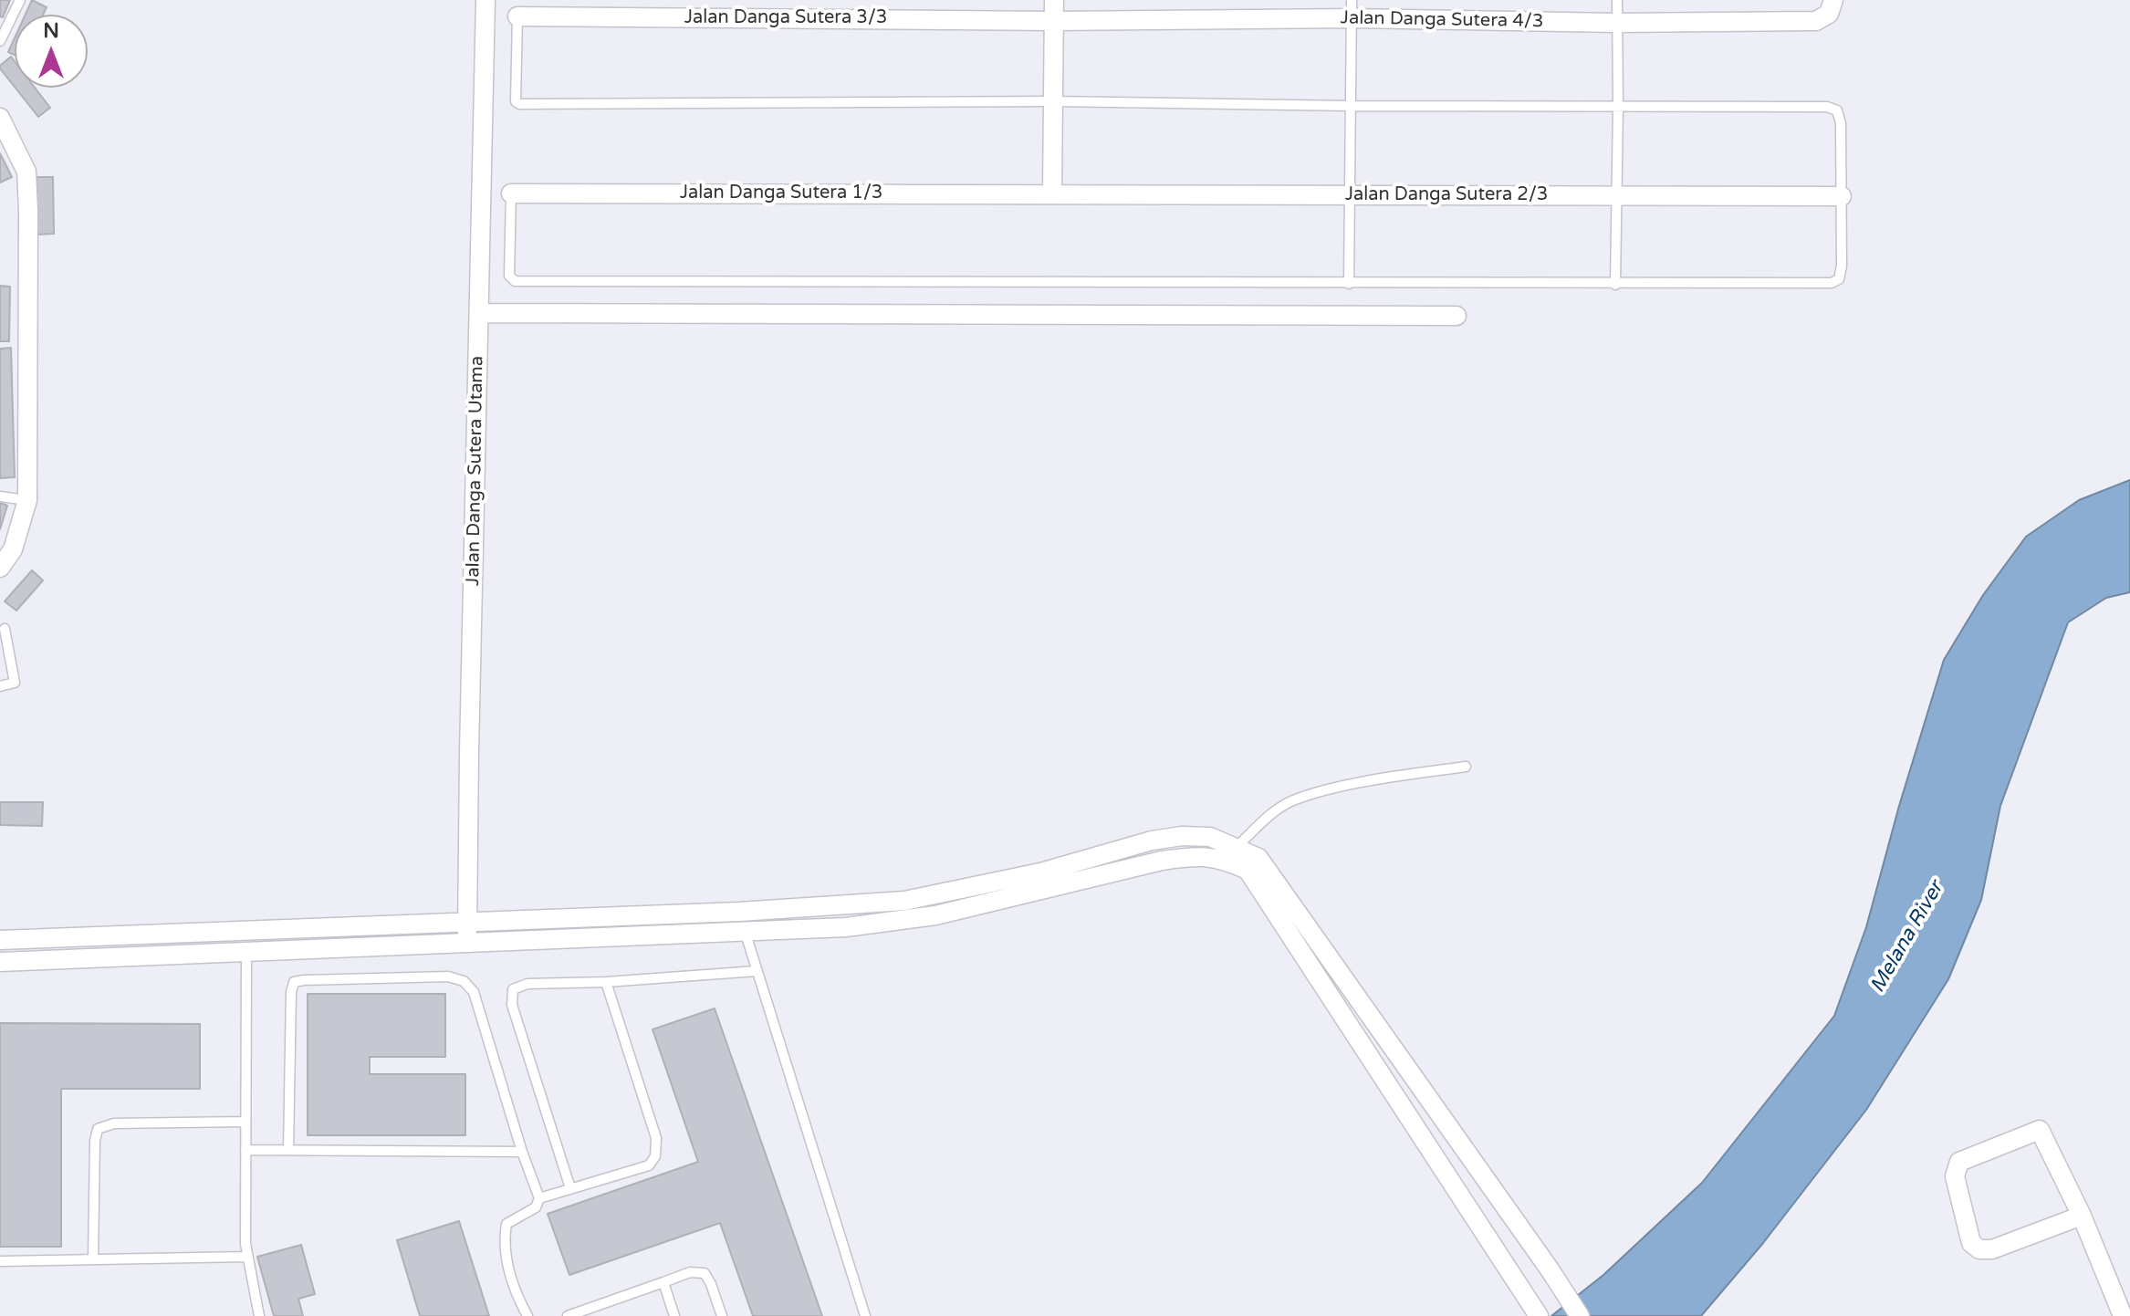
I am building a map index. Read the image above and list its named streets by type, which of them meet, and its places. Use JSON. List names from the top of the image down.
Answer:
{
  "streets": {
    "street": [
      "Jalan Danga Sutera 3/3",
      "Jalan Danga Sutera 4/3",
      "Jalan Danga Sutera 1/3",
      "Jalan Danga Sutera 2/3",
      "Jalan Danga Sutera Utama"
    ]
  },
  "crossings": [
    ["Jalan Danga Sutera 3/3", "Jalan Danga Sutera 4/3"],
    ["Jalan Danga Sutera 1/3", "Jalan Danga Sutera 2/3"]
  ],
  "water": ["Melana River"],
  "north": "top"
}
